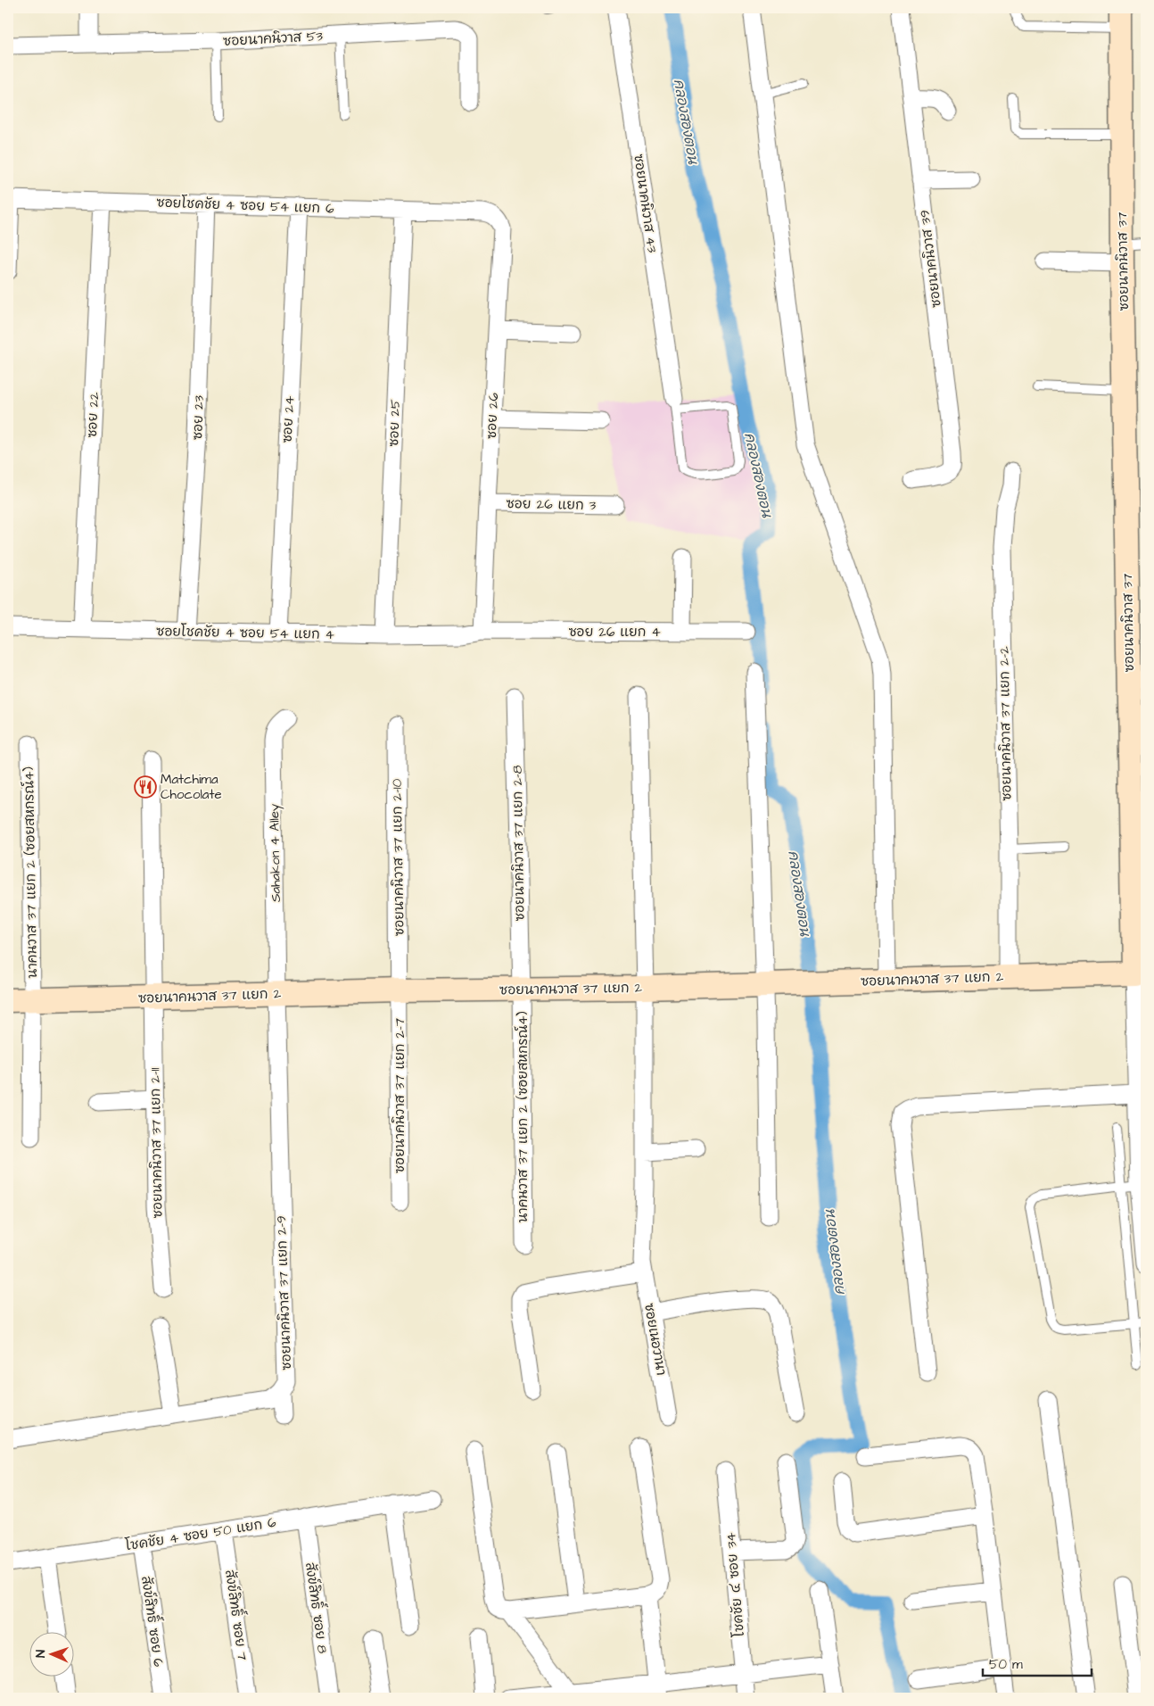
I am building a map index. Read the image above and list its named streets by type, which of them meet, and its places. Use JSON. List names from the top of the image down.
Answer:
{
  "streets": {
    "street": [
      "ซอยนาคนิวาส 53",
      "ซอยนาคนิวาส 43",
      "ซอยโชคชัย 4 ซอย 54 แยก 6",
      "ซอยนาคนิวาส 39",
      "ซอยนาคนิวาส 37",
      "ซอย 22",
      "ซอย 26",
      "ซอย 23",
      "ซอย 24",
      "ซอย 25",
      "ซอย 26 แยก 3",
      "ซอย 26 แยก 4",
      "ซอยโชคชัย 4 ซอย 54 แยก 4",
      "ซอยนาคนิวาส 37 แยก 2-2",
      "ซอยนาคนิวาส 37 แยก 2-8",
      "Sahakon 4 Alley",
      "ซอยนาคนิวาส 37 แยก 2-10",
      "นาคนวาส 37 แยก 2 (ซอยสหกรณ์4)",
      "ซอยนาคนวาส 37 แยก 2",
      "ซอยนาคนิวาส 37 แยก 2-7",
      "ซอยนาคนิวาส 37 แยก 2-11",
      "ซอยนาคนิวาส 37 แยก 2-9",
      "ซอยเนอวานา",
      "โชคชัย 4 ซอย 50 แยก 6",
      "โชคชัย ๔ ซอย 34",
      "สังข์สิทธิ์ ซอย 8",
      "สังข์สิทธิ์ ซอย 7",
      "สังข์สิทธิ์ ซอย 6"
    ]
  },
  "crossings": [
    ["ซอยโชคชัย 4 ซอย 54 แยก 6", "ซอย 22"],
    ["ซอยโชคชัย 4 ซอย 54 แยก 6", "ซอย 26"],
    ["ซอยโชคชัย 4 ซอย 54 แยก 6", "ซอย 23"],
    ["ซอยโชคชัย 4 ซอย 54 แยก 6", "ซอย 24"],
    ["ซอยโชคชัย 4 ซอย 54 แยก 6", "ซอย 25"],
    ["ซอยนาคนิวาส 37", "ซอยนาคนวาส 37 แยก 2"],
    ["ซอย 22", "ซอยโชคชัย 4 ซอย 54 แยก 4"],
    ["ซอย 26", "ซอย 26 แยก 3"],
    ["ซอย 26", "ซอย 26 แยก 4"],
    ["ซอย 26", "ซอยโชคชัย 4 ซอย 54 แยก 4"],
    ["ซอย 23", "ซอยโชคชัย 4 ซอย 54 แยก 4"],
    ["ซอย 24", "ซอยโชคชัย 4 ซอย 54 แยก 4"],
    ["ซอย 25", "ซอยโชคชัย 4 ซอย 54 แยก 4"],
    ["ซอย 26 แยก 4", "ซอยโชคชัย 4 ซอย 54 แยก 4"],
    ["ซอยนาคนิวาส 37 แยก 2-2", "ซอยนาคนวาส 37 แยก 2"],
    ["ซอยนาคนิวาส 37 แยก 2-8", "นาคนวาส 37 แยก 2 (ซอยสหกรณ์4)"],
    ["ซอยนาคนิวาส 37 แยก 2-8", "ซอยนาคนวาส 37 แยก 2"],
    ["Sahakon 4 Alley", "ซอยนาคนวาส 37 แยก 2"],
    ["Sahakon 4 Alley", "ซอยนาคนิวาส 37 แยก 2-9"],
    ["ซอยนาคนิวาส 37 แยก 2-10", "ซอยนาคนวาส 37 แยก 2"],
    ["ซอยนาคนิวาส 37 แยก 2-10", "ซอยนาคนิวาส 37 แยก 2-7"],
    ["นาคนวาส 37 แยก 2 (ซอยสหกรณ์4)", "ซอยนาคนวาส 37 แยก 2"],
    ["ซอยนาคนวาส 37 แยก 2", "ซอยนาคนิวาส 37 แยก 2-7"],
    ["ซอยนาคนวาส 37 แยก 2", "ซอยนาคนิวาส 37 แยก 2-11"],
    ["ซอยนาคนวาส 37 แยก 2", "ซอยนาคนิวาส 37 แยก 2-9"],
    ["ซอยนาคนวาส 37 แยก 2", "ซอยเนอวานา"],
    ["โชคชัย 4 ซอย 50 แยก 6", "สังข์สิทธิ์ ซอย 8"],
    ["โชคชัย 4 ซอย 50 แยก 6", "สังข์สิทธิ์ ซอย 7"],
    ["โชคชัย 4 ซอย 50 แยก 6", "สังข์สิทธิ์ ซอย 6"]
  ],
  "water": ["คลองสองตอน"],
  "places": {
    "restaurant": ["Matchima Chocolate"]
  },
  "scale_bar": "50 m",
  "north": "left"
}
